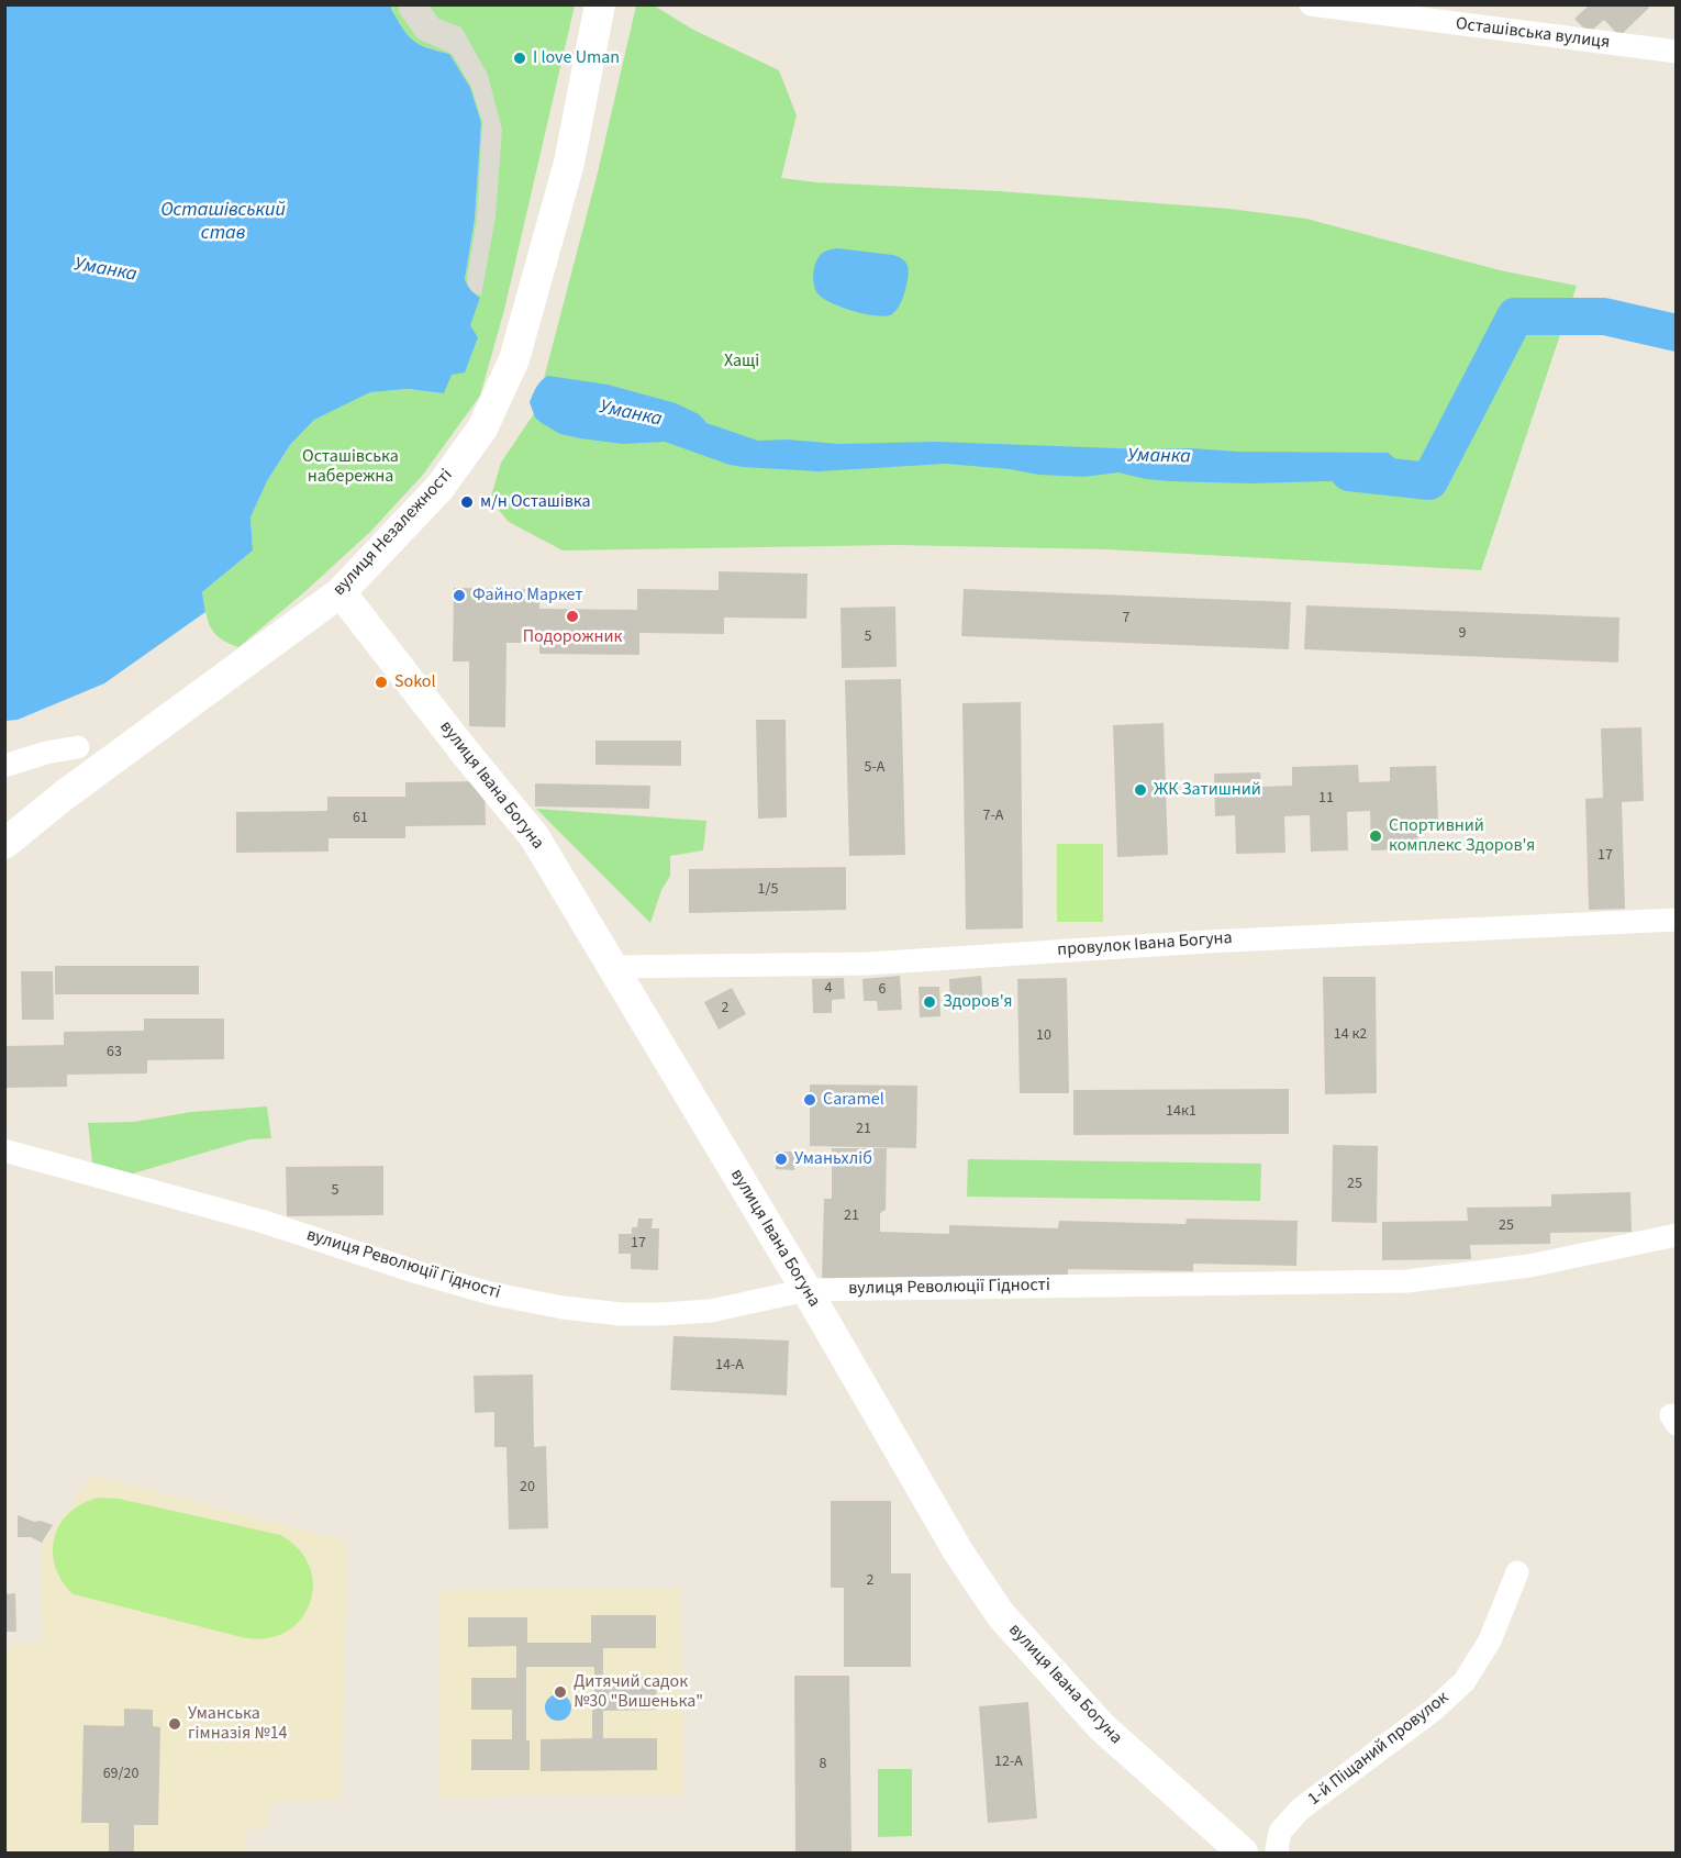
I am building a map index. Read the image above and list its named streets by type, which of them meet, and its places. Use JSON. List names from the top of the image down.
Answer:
{
  "streets": {
    "main road": ["вулиця Незалежності", "вулиця Івана Богуна"],
    "street": [
      "Осташівська вулиця",
      "провулок Івана Богуна",
      "вулиця Революції Гідності",
      "1-й Піщаний провулок"
    ]
  },
  "crossings": [
    ["вулиця Незалежності", "вулиця Івана Богуна"],
    ["вулиця Івана Богуна", "провулок Івана Богуна"],
    ["вулиця Івана Богуна", "вулиця Революції Гідності"]
  ],
  "water": ["Осташівський став", "Уманка"],
  "parks": ["Хащі", "Осташівська набережна"],
  "places": [
    "I love Uman",
    "м/н Осташівка",
    "Файно Маркет",
    "Подорожник",
    "Sokol",
    "ЖК Затишний",
    "Спортивний комплекс Здоров'я",
    "Здоров'я",
    "Caramel",
    "Уманьхліб",
    "Дитячий садок №30 \"Вишенька\"",
    "Уманська гімназія №14"
  ],
  "house_numbers": [
    "7",
    "9",
    "5",
    "5-А",
    "11",
    "7-А",
    "61",
    "17",
    "1/5",
    "4",
    "6",
    "2",
    "14 к2",
    "10",
    "63",
    "14к1",
    "21",
    "25",
    "5",
    "21",
    "25",
    "17",
    "14-А",
    "20",
    "2",
    "12-А",
    "8",
    "69/20"
  ]
}
